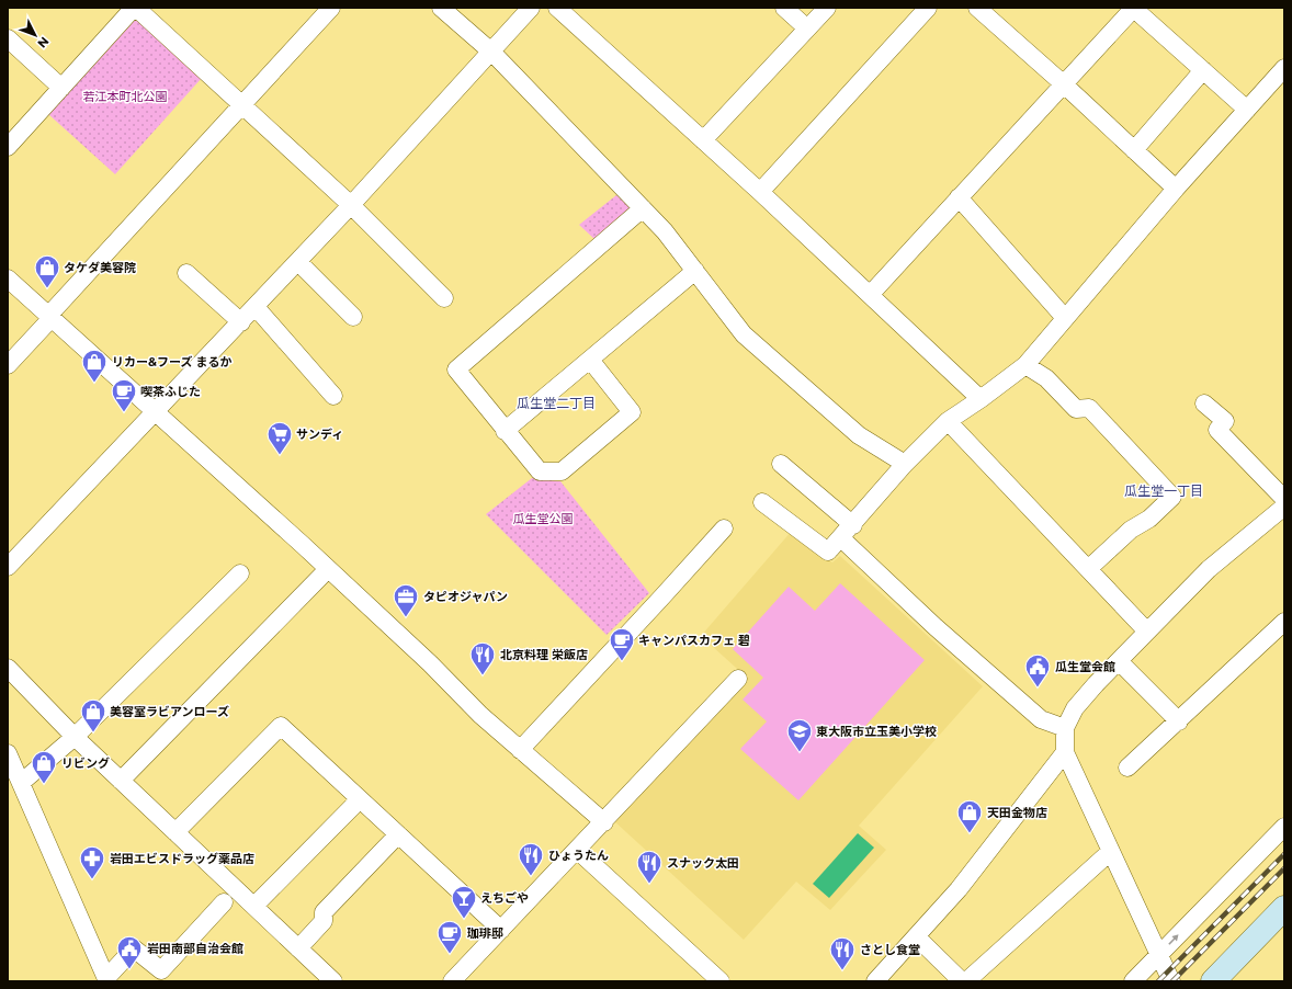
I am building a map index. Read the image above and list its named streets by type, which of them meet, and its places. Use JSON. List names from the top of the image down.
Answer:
{
  "districts": ["瓜生堂二丁目", "瓜生堂一丁目"],
  "parks": ["若江本町北公園", "瓜生堂公園"],
  "places": {
    "shop": [
      "タケダ美容院",
      "リカー&フーズ まるか",
      "美容室ラビアンローズ",
      "リビング",
      "天田金物店"
    ],
    "cafe": ["喫茶ふじた", "キャンパスカフェ 碧", "珈琲邸"],
    "supermarket": ["サンディ"],
    "office": ["タピオジャパン"],
    "restaurant": [
      "北京料理 栄飯店",
      "ひょうたん",
      "スナック太田",
      "さとし食堂"
    ],
    "public building": ["瓜生堂会館", "岩田南部自治会館"],
    "school or university": ["東大阪市立玉美小学校"],
    "pharmacy": ["岩田エビスドラッグ薬品店"],
    "bar": ["えちごや"]
  },
  "north": "bottom right"
}
